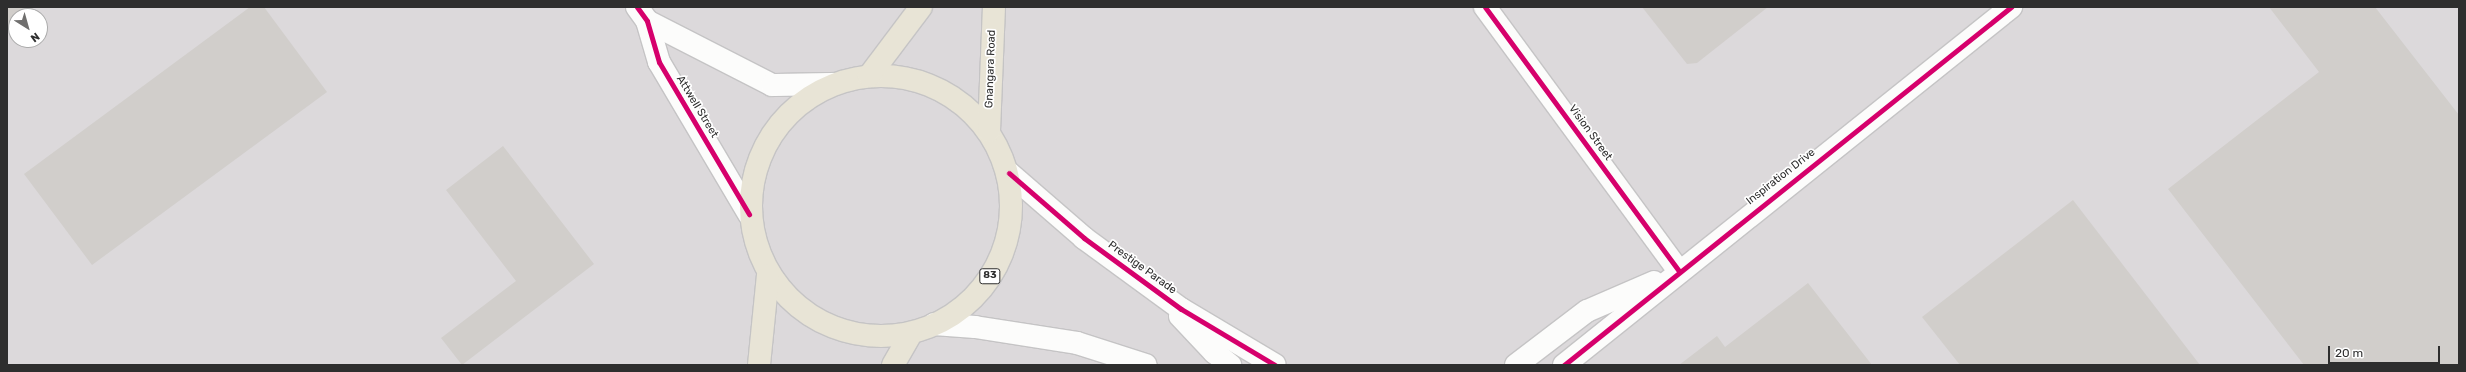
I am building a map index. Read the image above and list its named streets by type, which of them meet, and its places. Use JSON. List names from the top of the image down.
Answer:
{
  "streets": {
    "main road": ["Gnangara Road", "83"],
    "street": [
      "Attwell Street",
      "Vision Street",
      "Inspiration Drive",
      "Prestige Parade"
    ]
  },
  "crossings": [
    ["Gnangara Road", "Attwell Street"],
    ["Gnangara Road", "Prestige Parade"],
    ["Vision Street", "Inspiration Drive"]
  ],
  "scale_bar": "20 m",
  "north": "bottom right"
}
